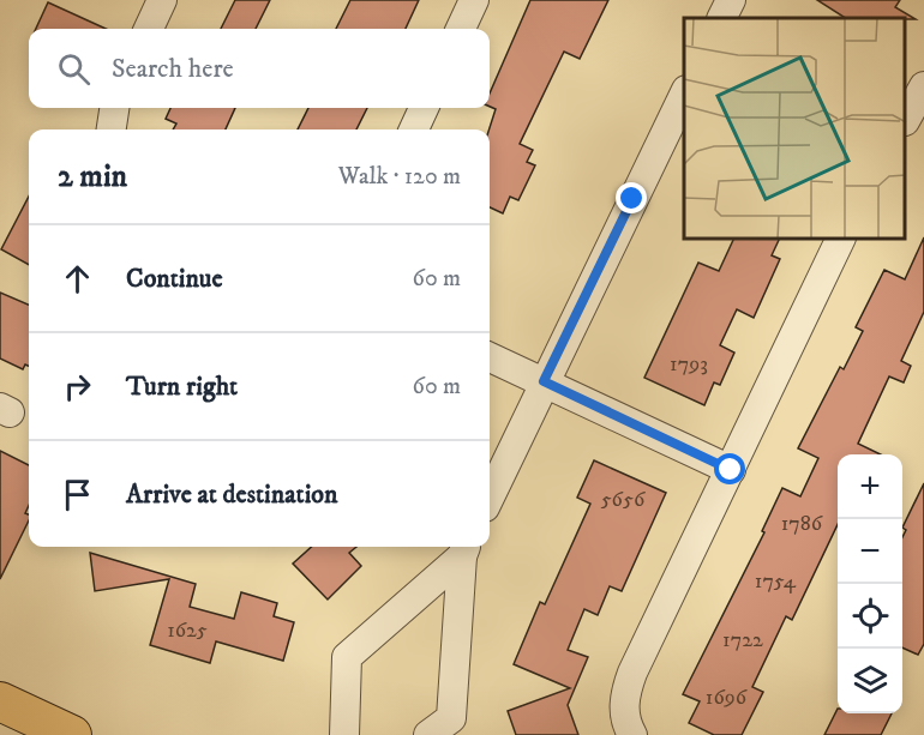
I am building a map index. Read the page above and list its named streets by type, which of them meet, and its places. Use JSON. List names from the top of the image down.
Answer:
{
  "house_numbers": [
    "1793",
    "5656",
    "1786",
    "1754",
    "1625",
    "1722",
    "1696"
  ],
  "page": {
    "search": "Search here",
    "heading": ["2 min", "Walk · 120 m"],
    "list": [
      ["Continue", "60 m"],
      ["Turn right", "60 m"],
      "Arrive at destination"
    ],
    "map_buttons": ["+", "−"]
  }
}
